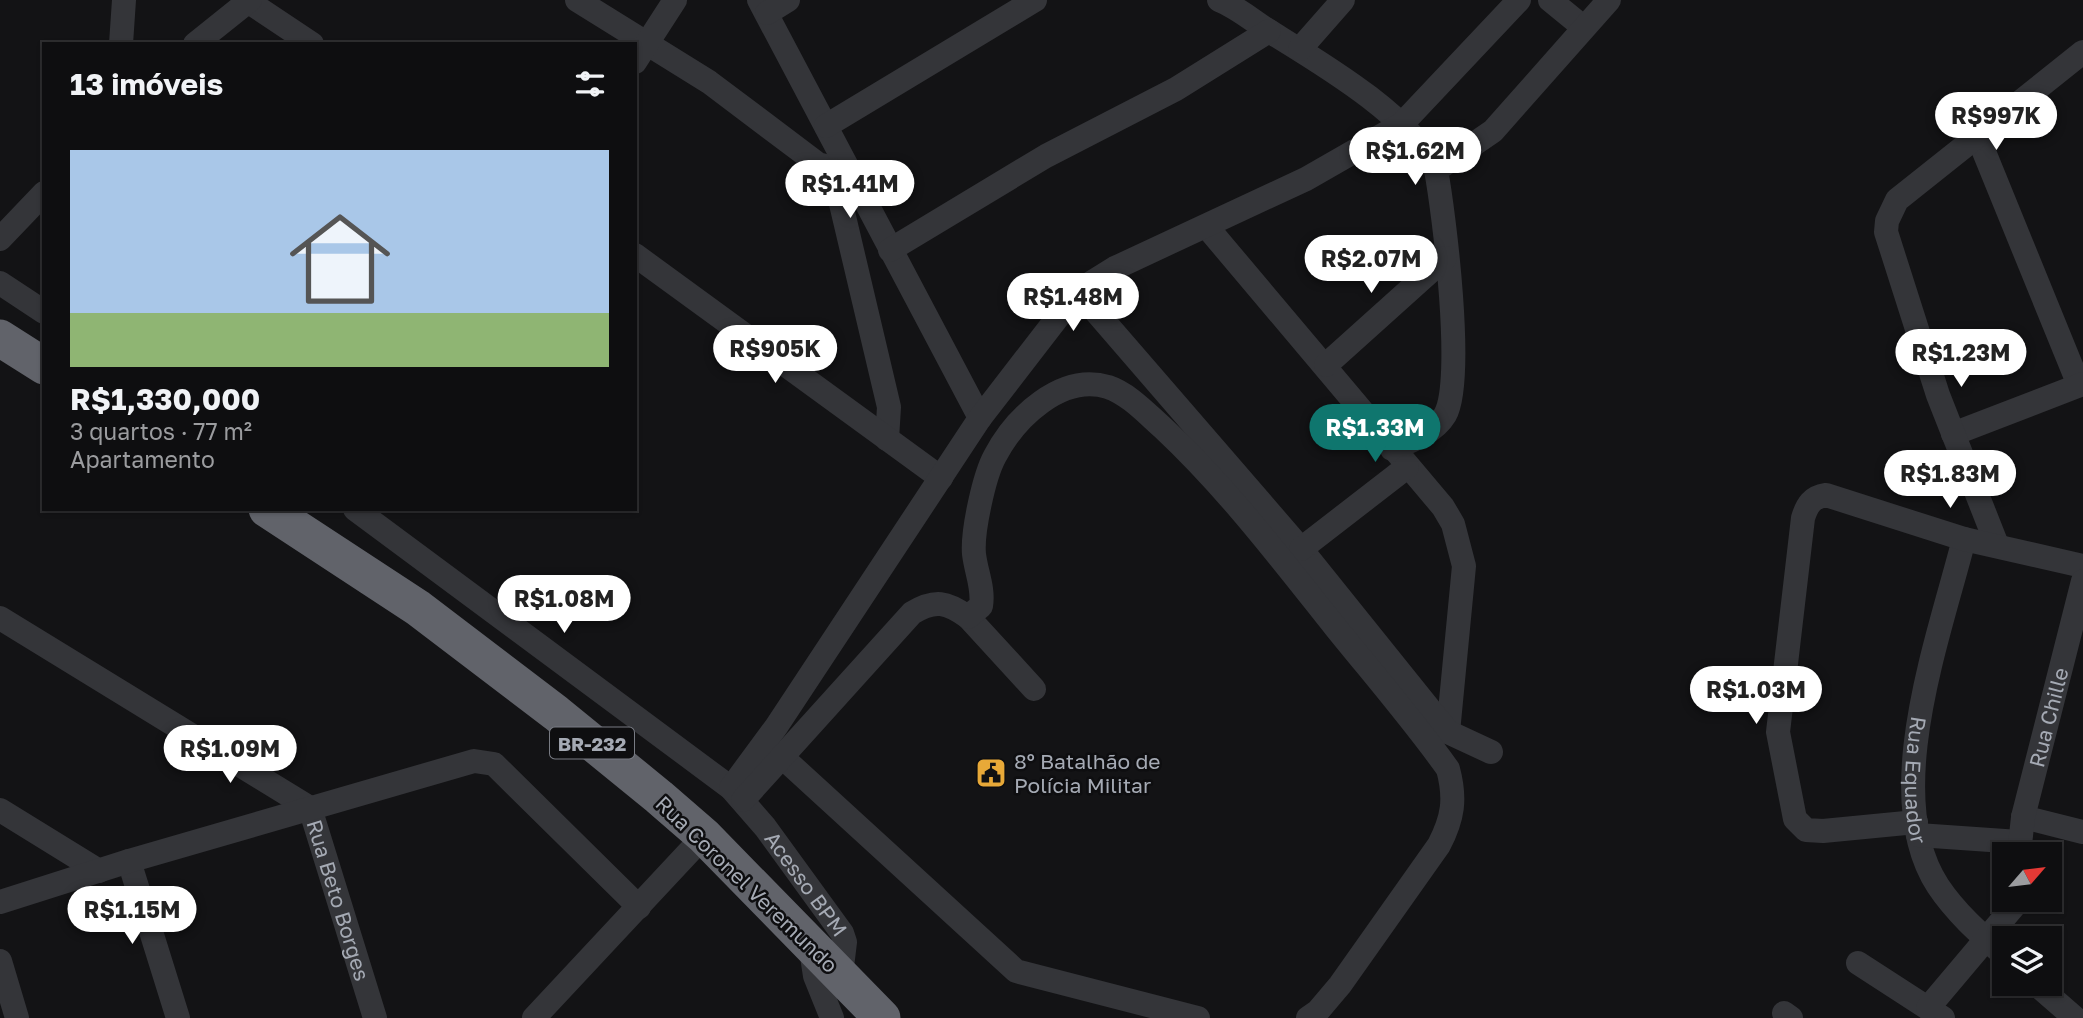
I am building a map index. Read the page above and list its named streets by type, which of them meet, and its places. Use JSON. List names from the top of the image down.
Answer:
{
  "streets": {
    "highway": ["BR-232", "Rua Coronel Veremundo"],
    "street": [
      "Rua Chille",
      "Rua Equador",
      "Acesso BPM",
      "Rua Beto Borges"
    ]
  },
  "crossings": [
    ["Rua Coronel Veremundo", "Acesso BPM"]
  ],
  "places": {
    "public building": ["8º Batalhão de Polícia Militar"]
  },
  "north": "top right",
  "page": {
    "heading": "13 imóveis",
    "price": [
      "R$997K",
      "R$1.62M",
      "R$1.41M",
      "R$2.07M",
      "R$1.48M",
      "R$905K",
      "R$1.23M",
      "R$1.33M",
      "R$1.83M",
      "R$1.08M",
      "R$1.03M",
      "R$1.09M",
      "R$1.15M"
    ],
    "list": [
      {
        "name": "R$1,330,000",
        "note": "3 quartos · 77 m² · Apartamento"
      }
    ]
  }
}
